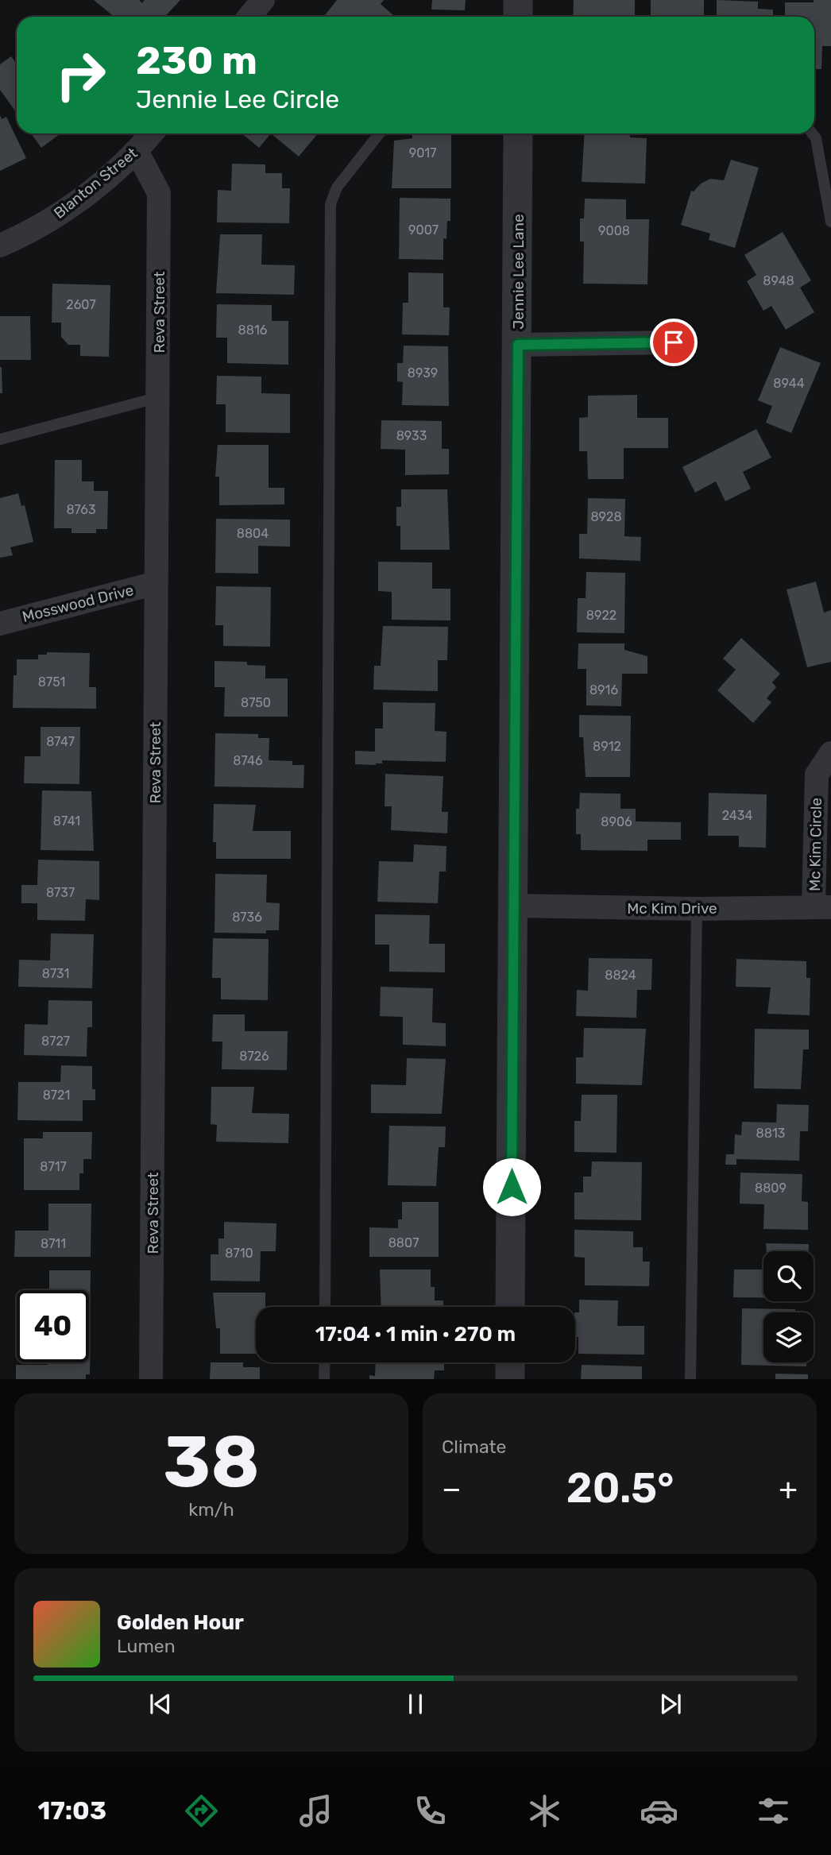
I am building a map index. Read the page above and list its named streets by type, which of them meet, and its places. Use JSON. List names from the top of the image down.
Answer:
{
  "streets": {
    "street": [
      "Blanton Street",
      "Jennie Lee Lane",
      "Reva Street",
      "Mosswood Drive",
      "Mc Kim Circle",
      "Mc Kim Drive"
    ]
  },
  "crossings": [
    ["Blanton Street", "Reva Street"],
    ["Jennie Lee Lane", "Mc Kim Drive"],
    ["Reva Street", "Mosswood Drive"],
    ["Mc Kim Circle", "Mc Kim Drive"]
  ],
  "house_numbers": [
    "9017",
    "9007",
    "9008",
    "8948",
    "2607",
    "8816",
    "8939",
    "8944",
    "8933",
    "8763",
    "8928",
    "8804",
    "8922",
    "8751",
    "8916",
    "8750",
    "8747",
    "8912",
    "8746",
    "2434",
    "8741",
    "8906",
    "8737",
    "8736",
    "8731",
    "8824",
    "8727",
    "8726",
    "8721",
    "8813",
    "8717",
    "8809",
    "8807",
    "8711",
    "8710"
  ],
  "page": {
    "turn": ["230 m", "Jennie Lee Circle"],
    "limit": "40",
    "trip": "17:04 · 1 min · 270 m",
    "tile": [
      ["38", "km/h"],
      "Climate"
    ],
    "heat": ["−", "20.5°", "+"],
    "song": ["Golden Hour", "Lumen"],
    "tabs": "17:03"
  }
}
